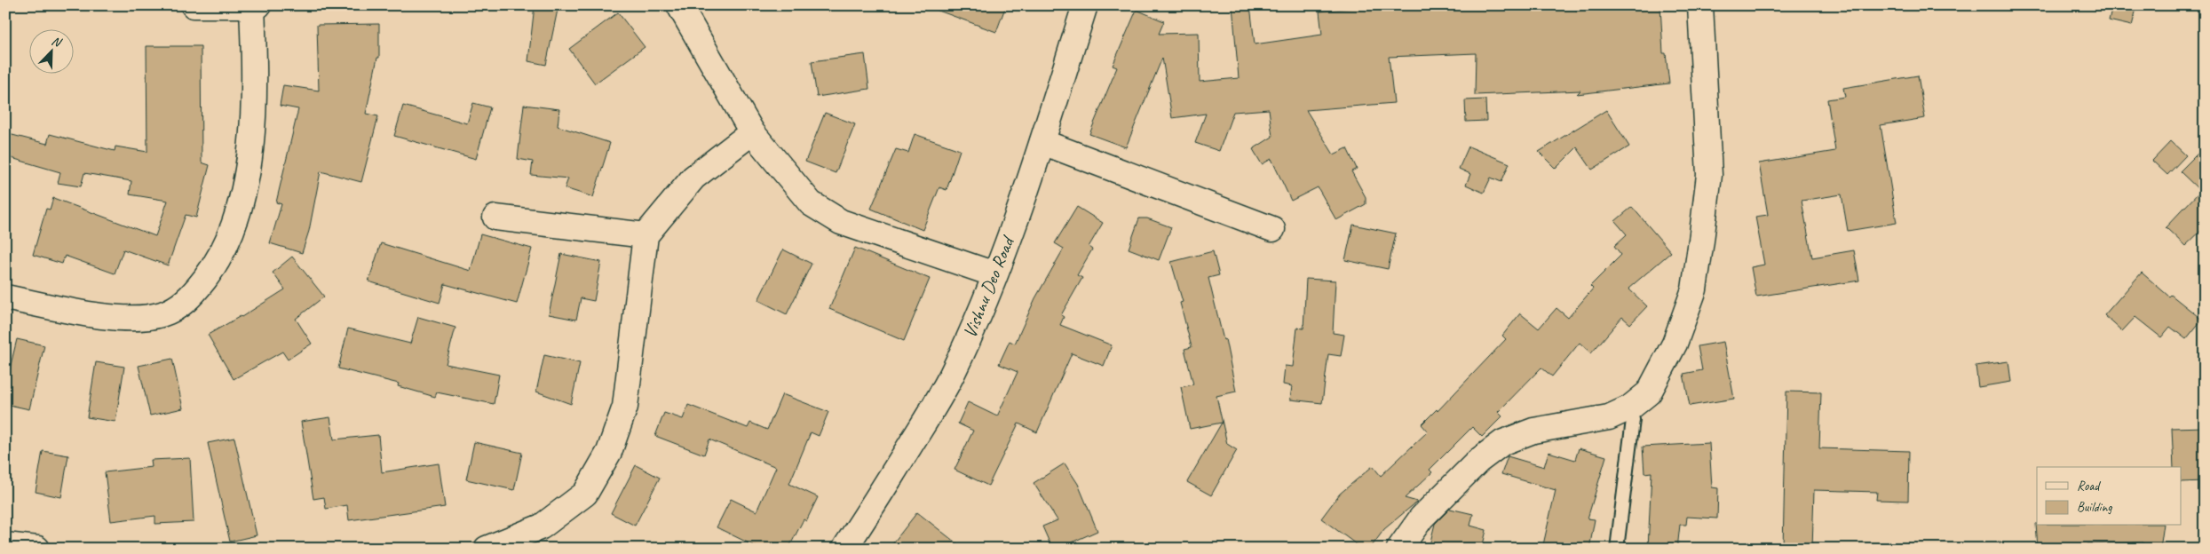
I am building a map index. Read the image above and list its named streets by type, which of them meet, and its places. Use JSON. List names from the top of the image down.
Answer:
{
  "streets": {
    "street": ["Vishnu Deo Road"]
  },
  "legend": ["Road", "Building"],
  "north": "top right"
}
